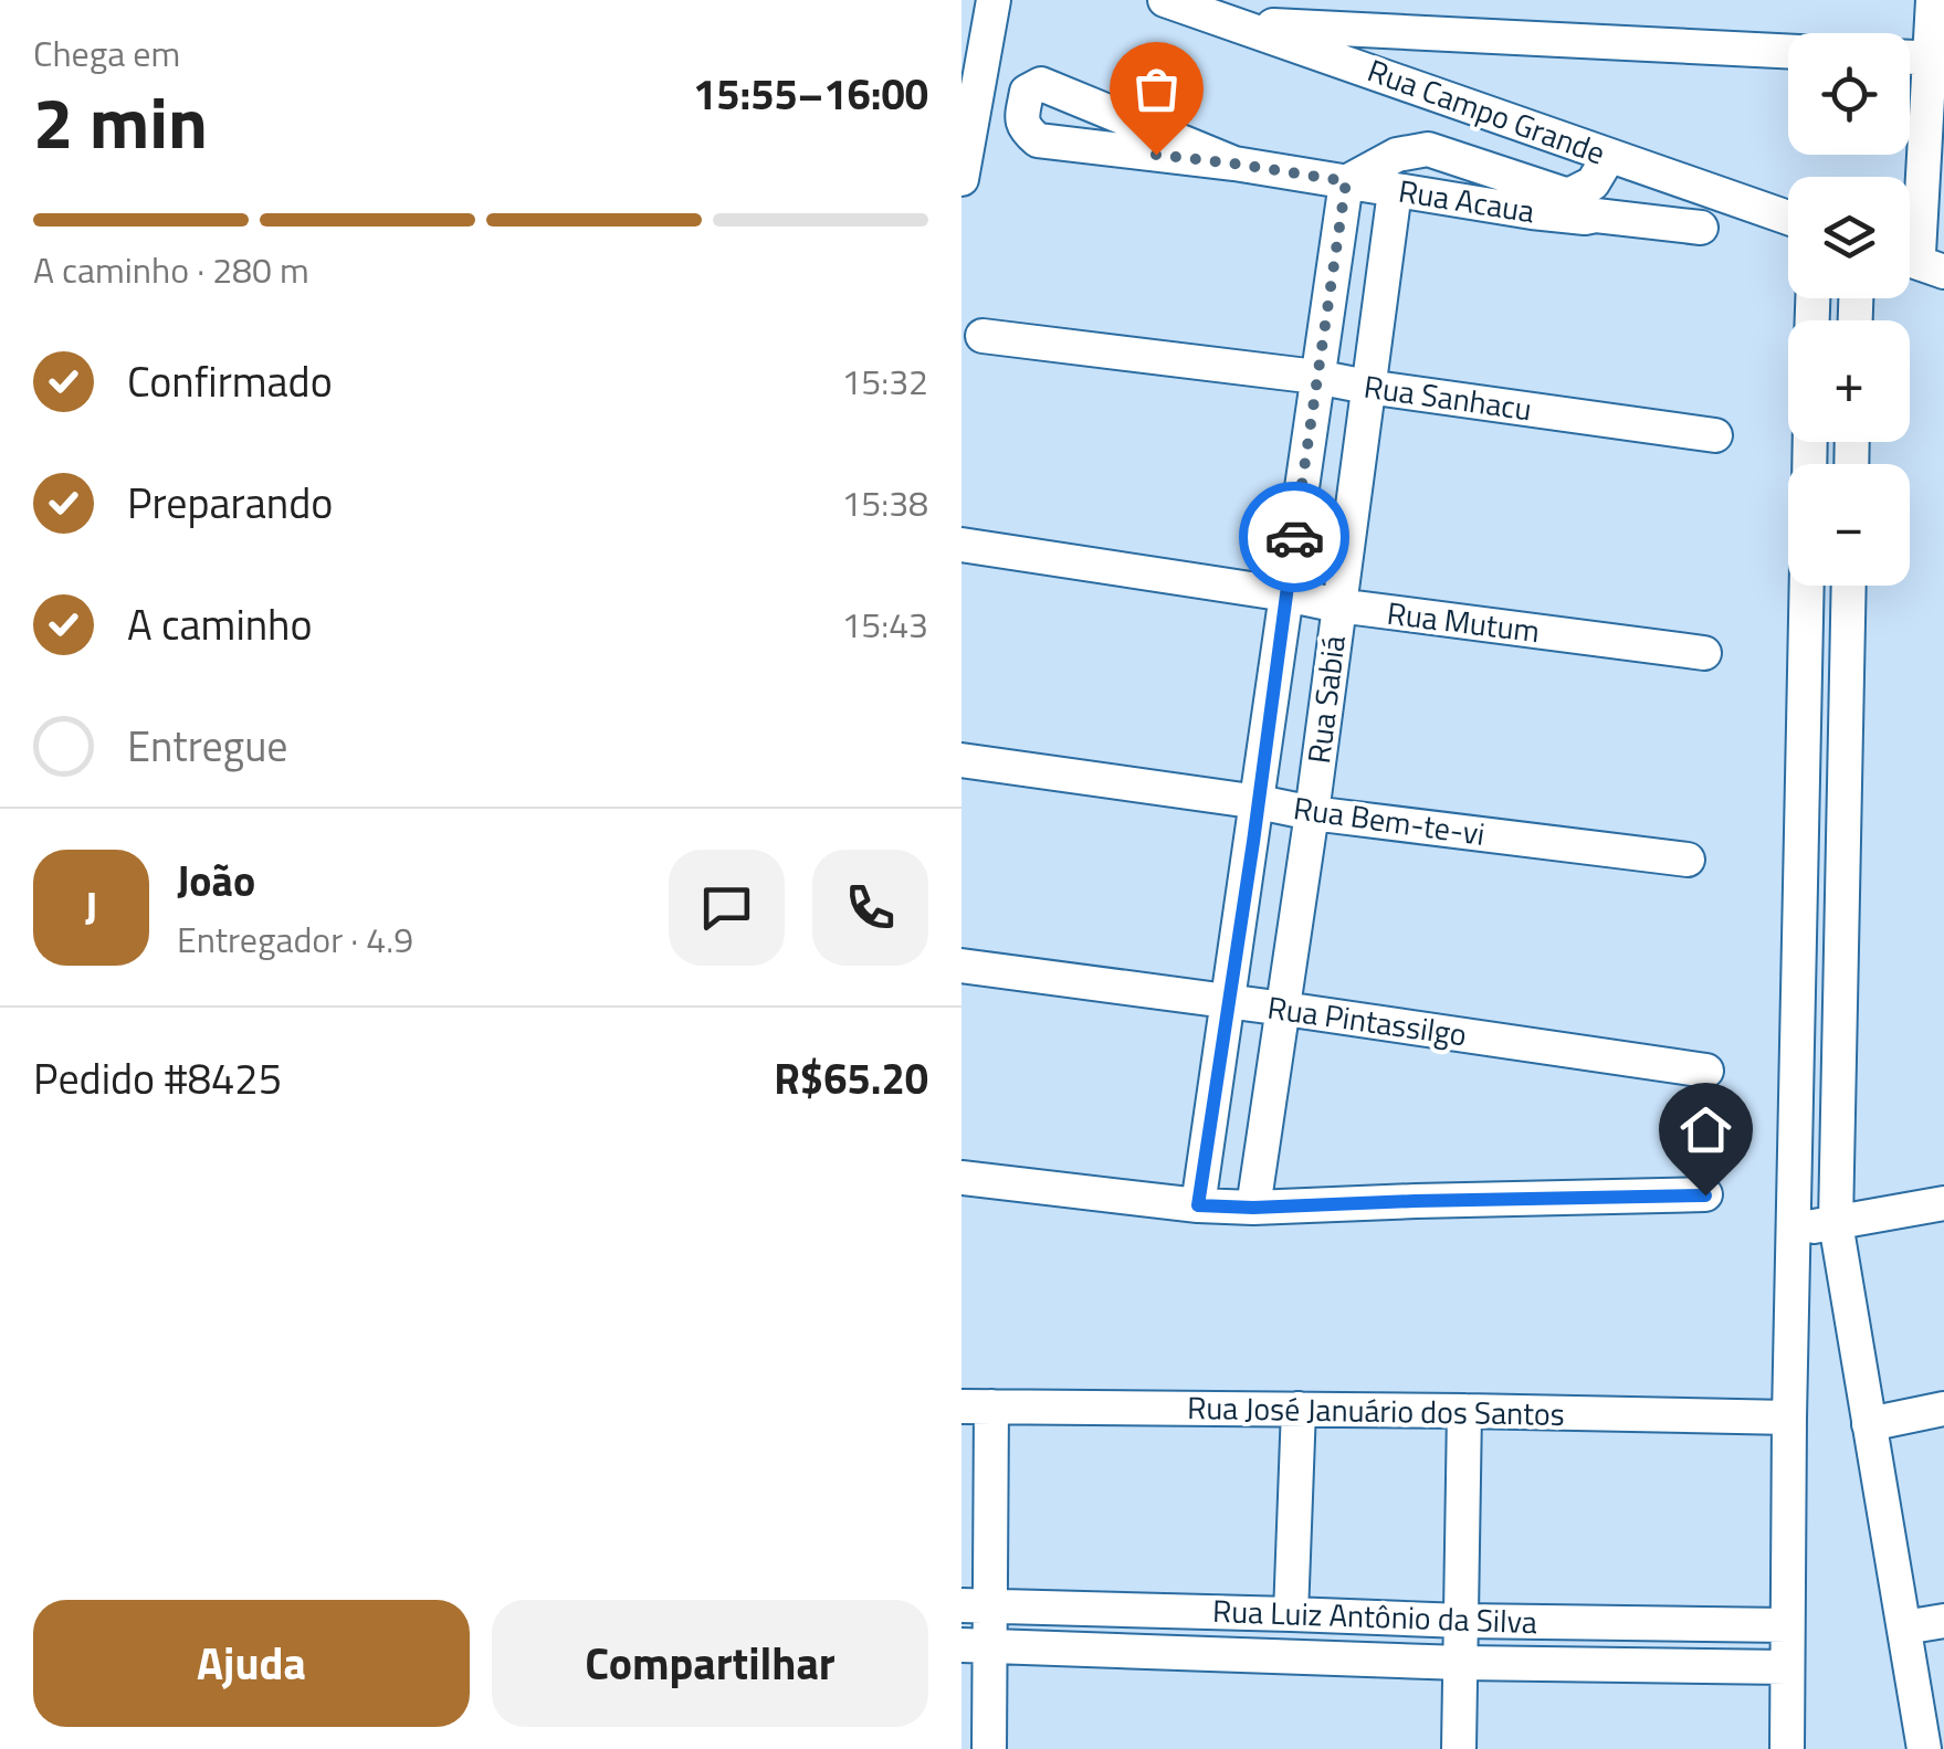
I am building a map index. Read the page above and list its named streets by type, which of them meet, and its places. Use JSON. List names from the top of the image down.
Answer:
{
  "streets": {
    "street": [
      "Rua Campo Grande",
      "Rua Acaua",
      "Rua Sanhacu",
      "Rua Mutum",
      "Rua Sabiá",
      "Rua Bem-te-vi",
      "Rua Pintassilgo",
      "Rua José Januário dos Santos",
      "Rua Luiz Antônio da Silva"
    ]
  },
  "crossings": [
    ["Rua Acaua", "Rua Sabiá"],
    ["Rua Sanhacu", "Rua Sabiá"],
    ["Rua Mutum", "Rua Sabiá"],
    ["Rua Sabiá", "Rua Bem-te-vi"],
    ["Rua Sabiá", "Rua Pintassilgo"]
  ],
  "page": {
    "heading": ["2 min", "Chega em", "15:55–16:00"],
    "panel": [
      "João",
      "Entregador · 4.9",
      "Pedido #8425",
      "R$65.20"
    ],
    "map_buttons": ["+", "−"],
    "bar": "A caminho · 280 m",
    "list": [
      ["Confirmado", "15:32"],
      ["Preparando", "15:38"],
      ["A caminho", "15:43"],
      "Entregue"
    ],
    "round": "J",
    "buttons": ["Ajuda", "Compartilhar"]
  }
}
